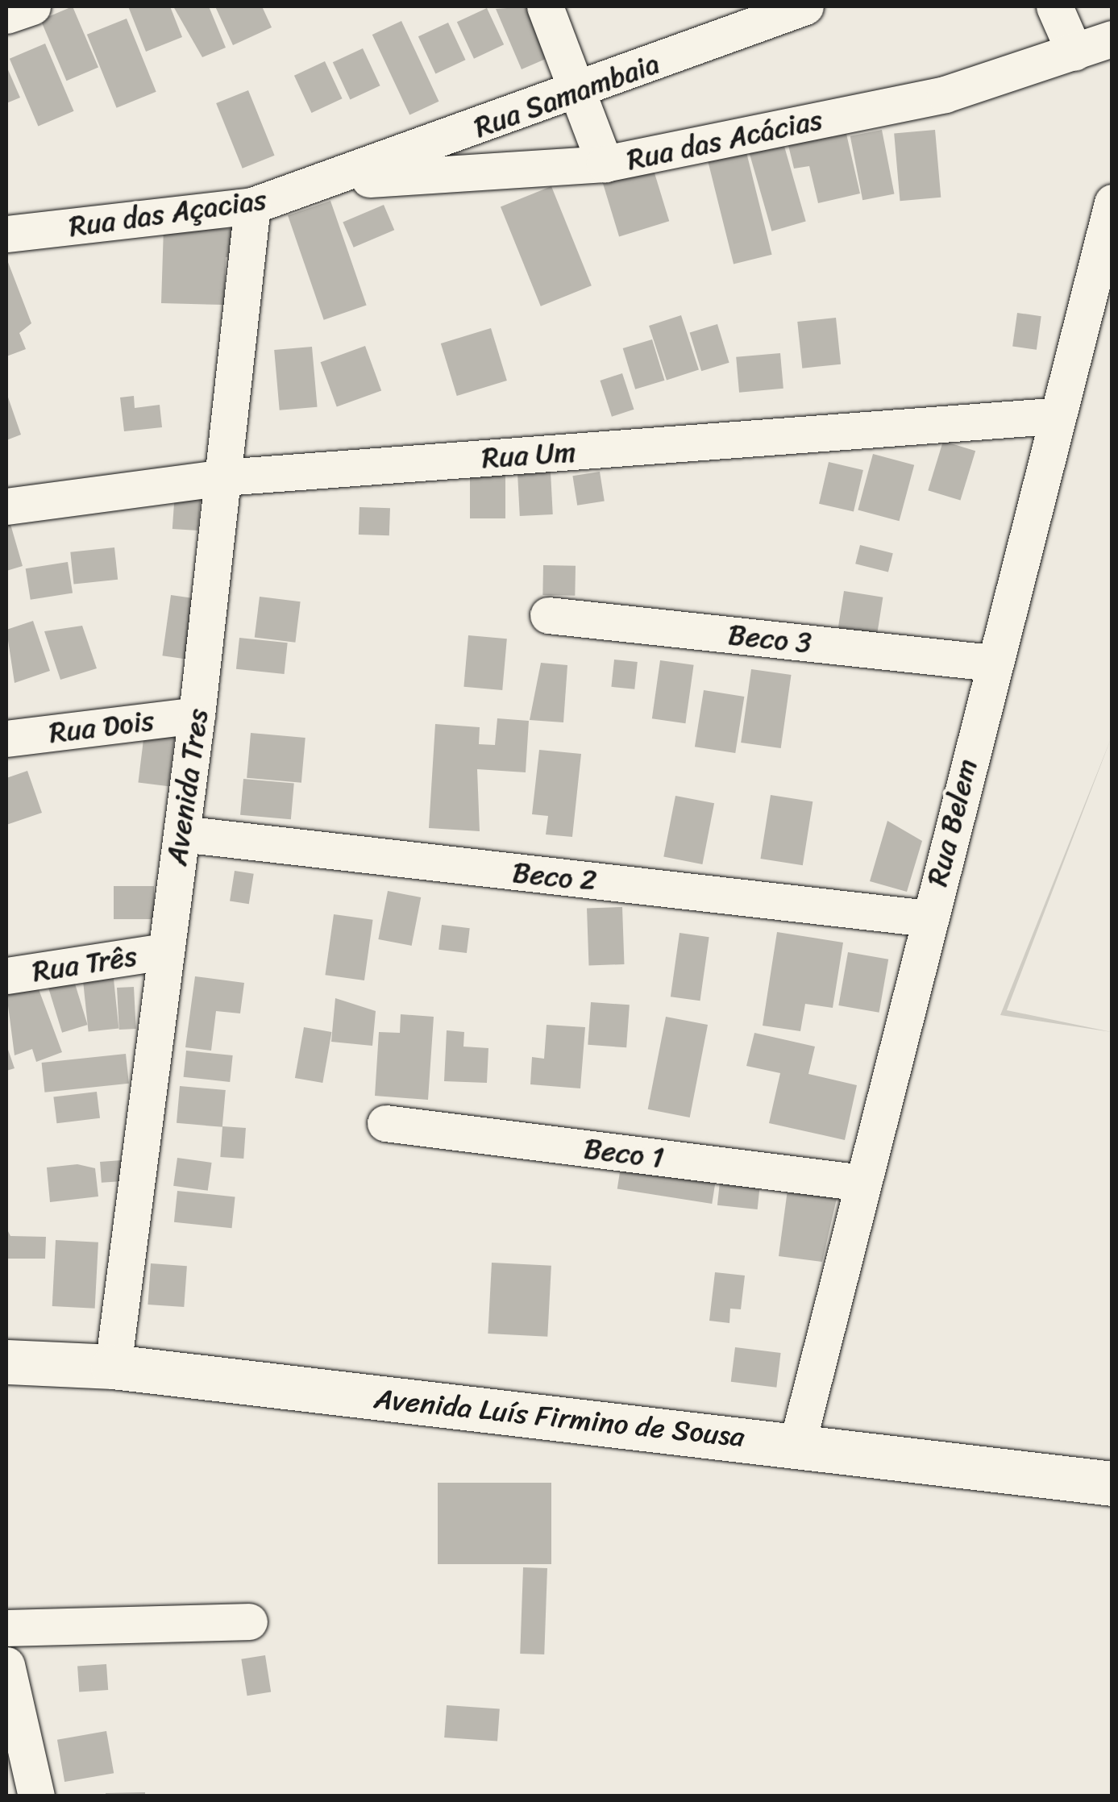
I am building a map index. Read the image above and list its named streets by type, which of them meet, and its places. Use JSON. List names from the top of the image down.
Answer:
{
  "streets": {
    "main road": ["Avenida Luís Firmino de Sousa"],
    "street": [
      "Rua Samambaia",
      "Rua das Acácias",
      "Rua das Açacias",
      "Rua Um",
      "Beco 3",
      "Rua Dois",
      "Avenida Tres",
      "Rua Belem",
      "Beco 2",
      "Rua Três",
      "Beco 1"
    ]
  },
  "crossings": [
    ["Rua Samambaia", "Rua das Acácias"],
    ["Rua Samambaia", "Rua das Açacias"],
    ["Rua das Acácias", "Rua das Açacias"],
    ["Rua das Açacias", "Avenida Tres"],
    ["Rua Um", "Avenida Tres"],
    ["Rua Um", "Rua Belem"],
    ["Beco 3", "Rua Belem"],
    ["Rua Dois", "Avenida Tres"],
    ["Avenida Tres", "Beco 2"],
    ["Avenida Tres", "Rua Três"],
    ["Avenida Tres", "Avenida Luís Firmino de Sousa"],
    ["Rua Belem", "Beco 2"],
    ["Rua Belem", "Beco 1"],
    ["Rua Belem", "Avenida Luís Firmino de Sousa"]
  ]
}
